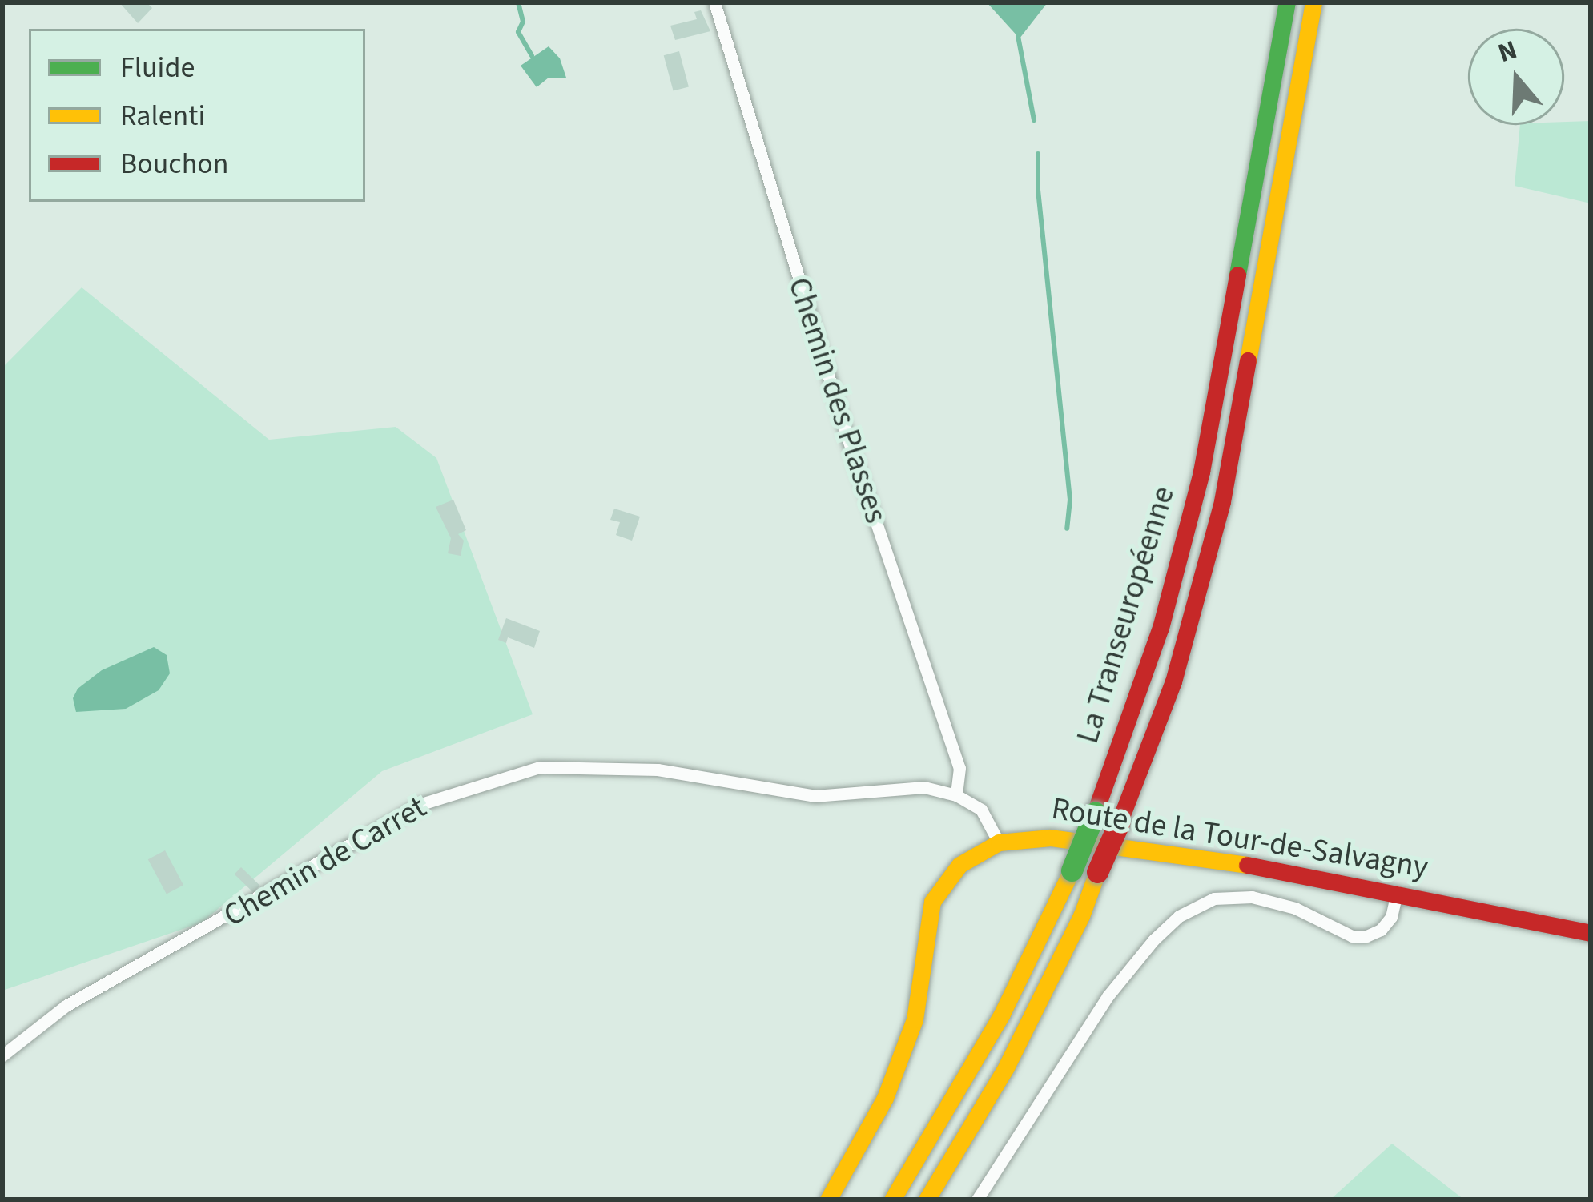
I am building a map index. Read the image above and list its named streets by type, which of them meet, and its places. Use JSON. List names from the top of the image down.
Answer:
{
  "streets": {
    "main road": ["La Transeuropéenne", "Route de la Tour-de-Salvagny"],
    "street": ["Chemin des Plasses", "Chemin de Carret"]
  },
  "crossings": [
    ["Chemin des Plasses", "Chemin de Carret"]
  ],
  "legend": ["Fluide", "Ralenti", "Bouchon"],
  "north": "top"
}
